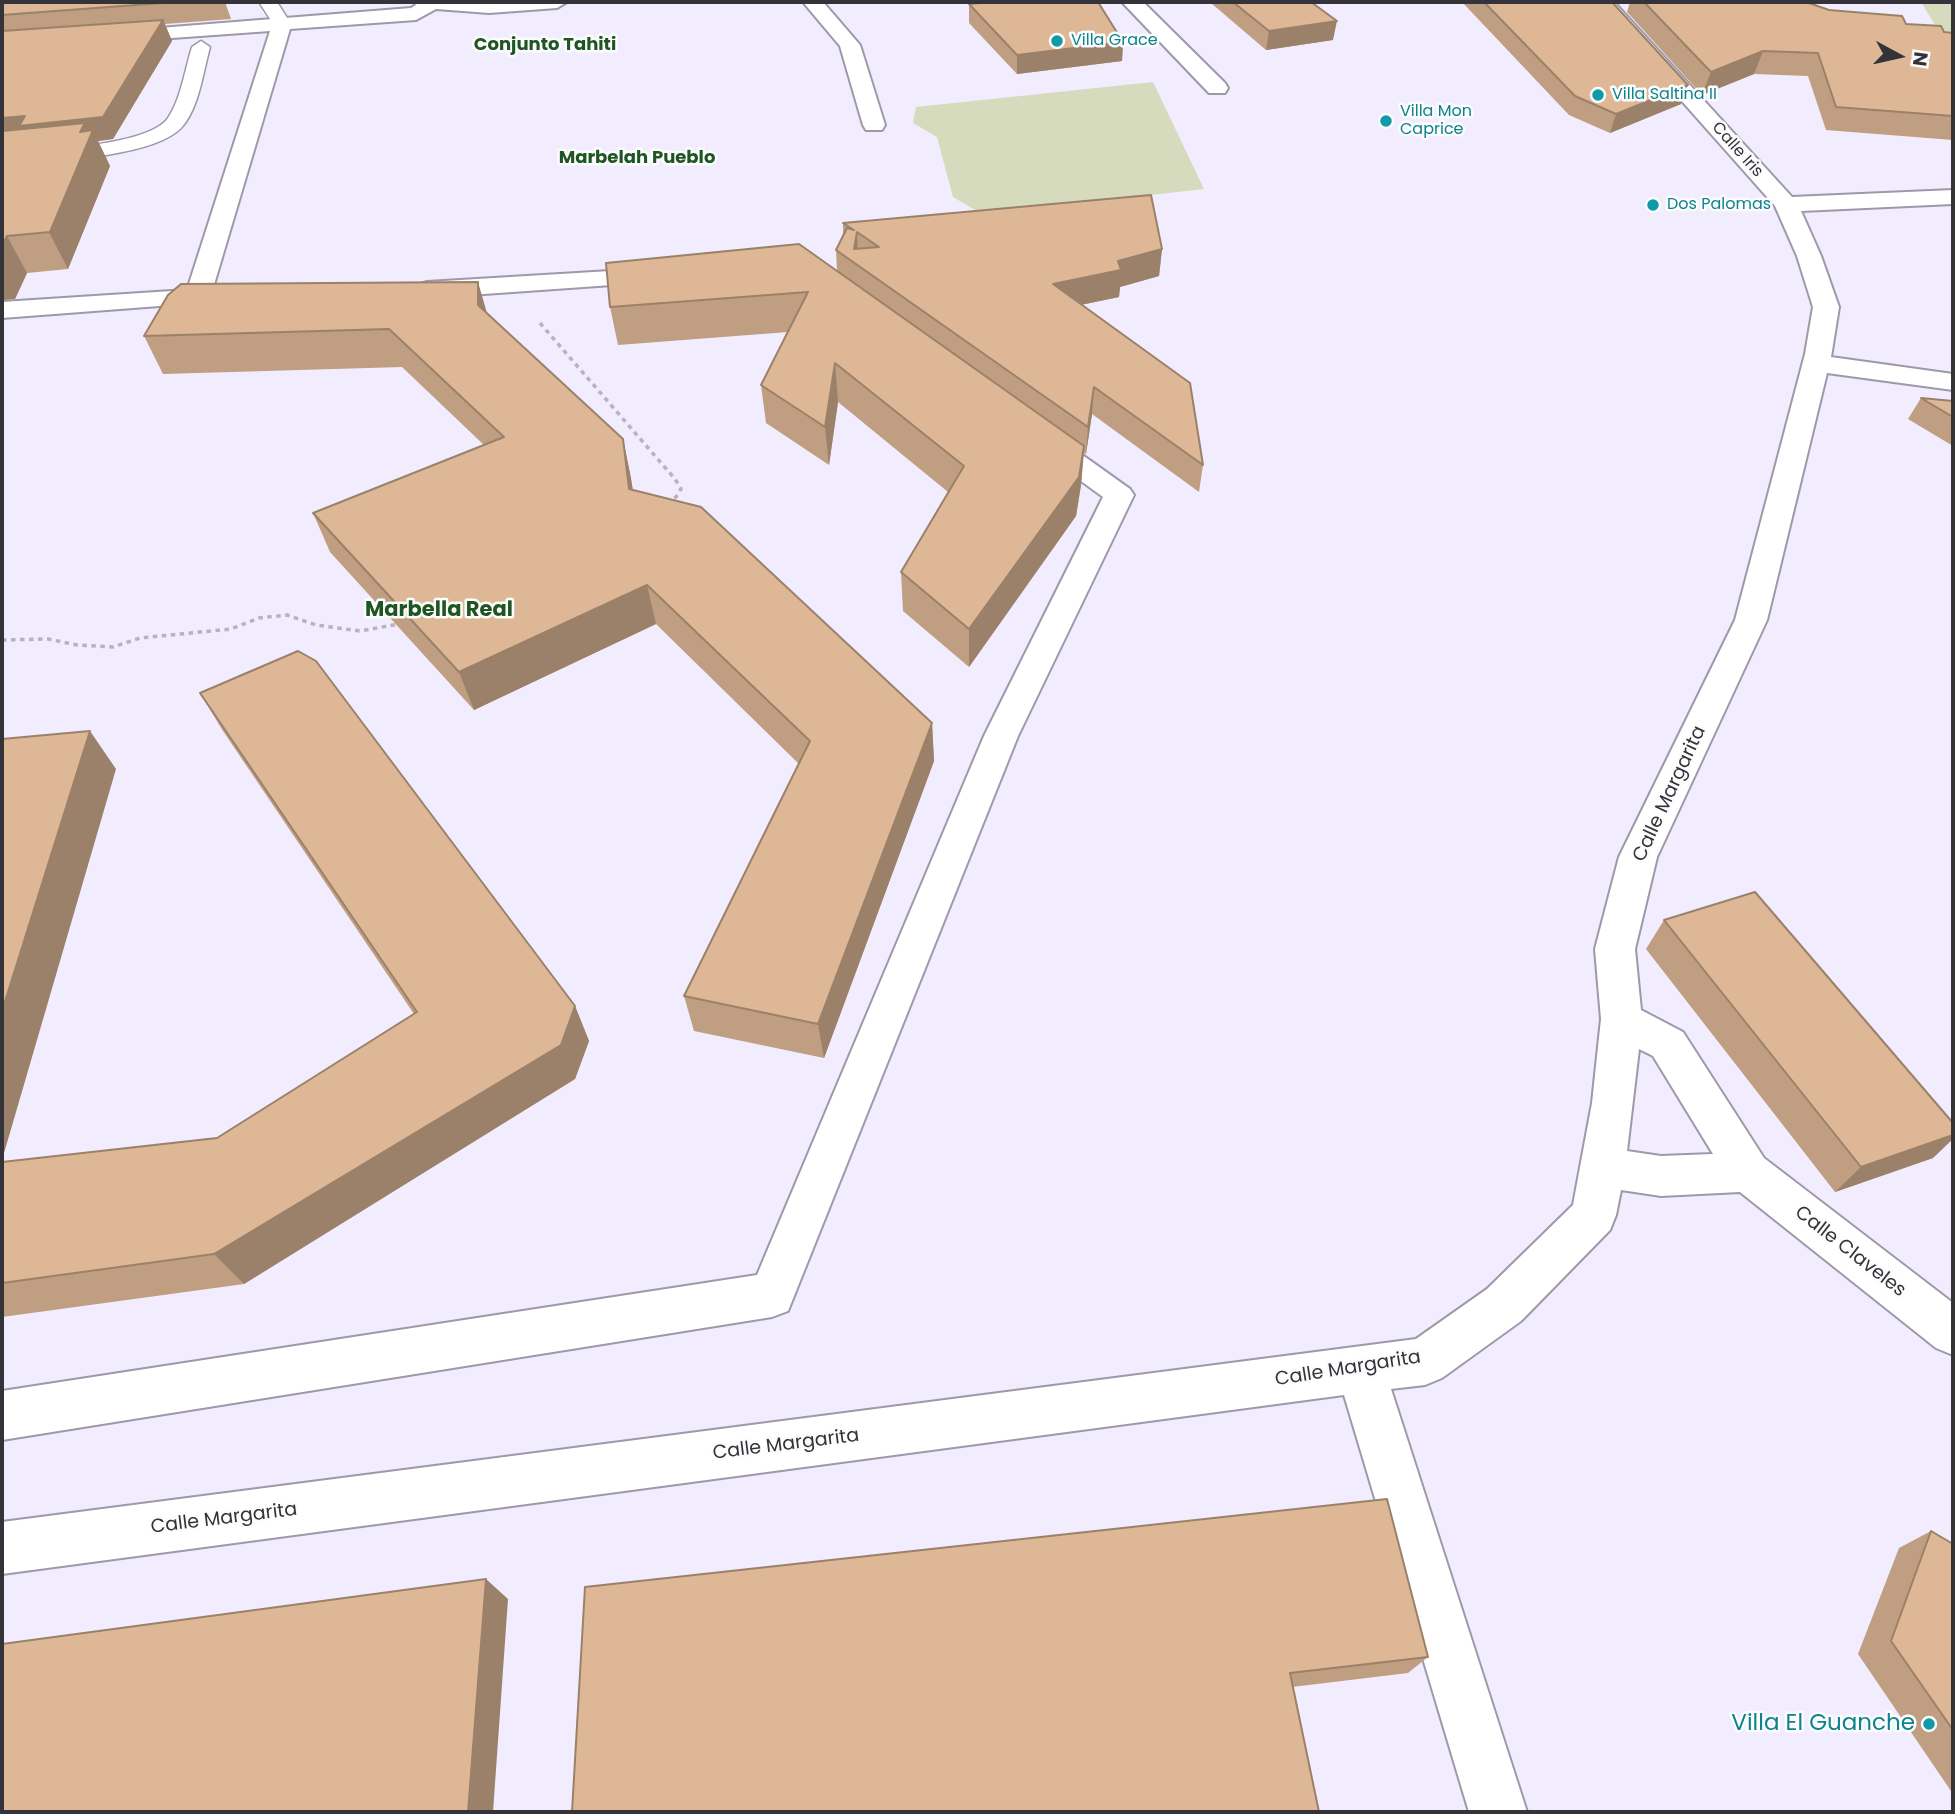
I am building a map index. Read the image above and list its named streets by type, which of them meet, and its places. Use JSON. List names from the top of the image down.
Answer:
{
  "streets": {
    "street": ["Calle Iris", "Calle Margarita", "Calle Claveles"]
  },
  "crossings": [
    ["Calle Iris", "Calle Margarita"],
    ["Calle Margarita", "Calle Claveles"]
  ],
  "districts": ["Conjunto Tahiti", "Marbelah Pueblo", "Marbella Real"],
  "places": [
    "Villa Grace",
    "Villa Saltina II",
    "Villa Mon Caprice",
    "Dos Palomas",
    "Villa El Guanche"
  ],
  "north": "right"
}
